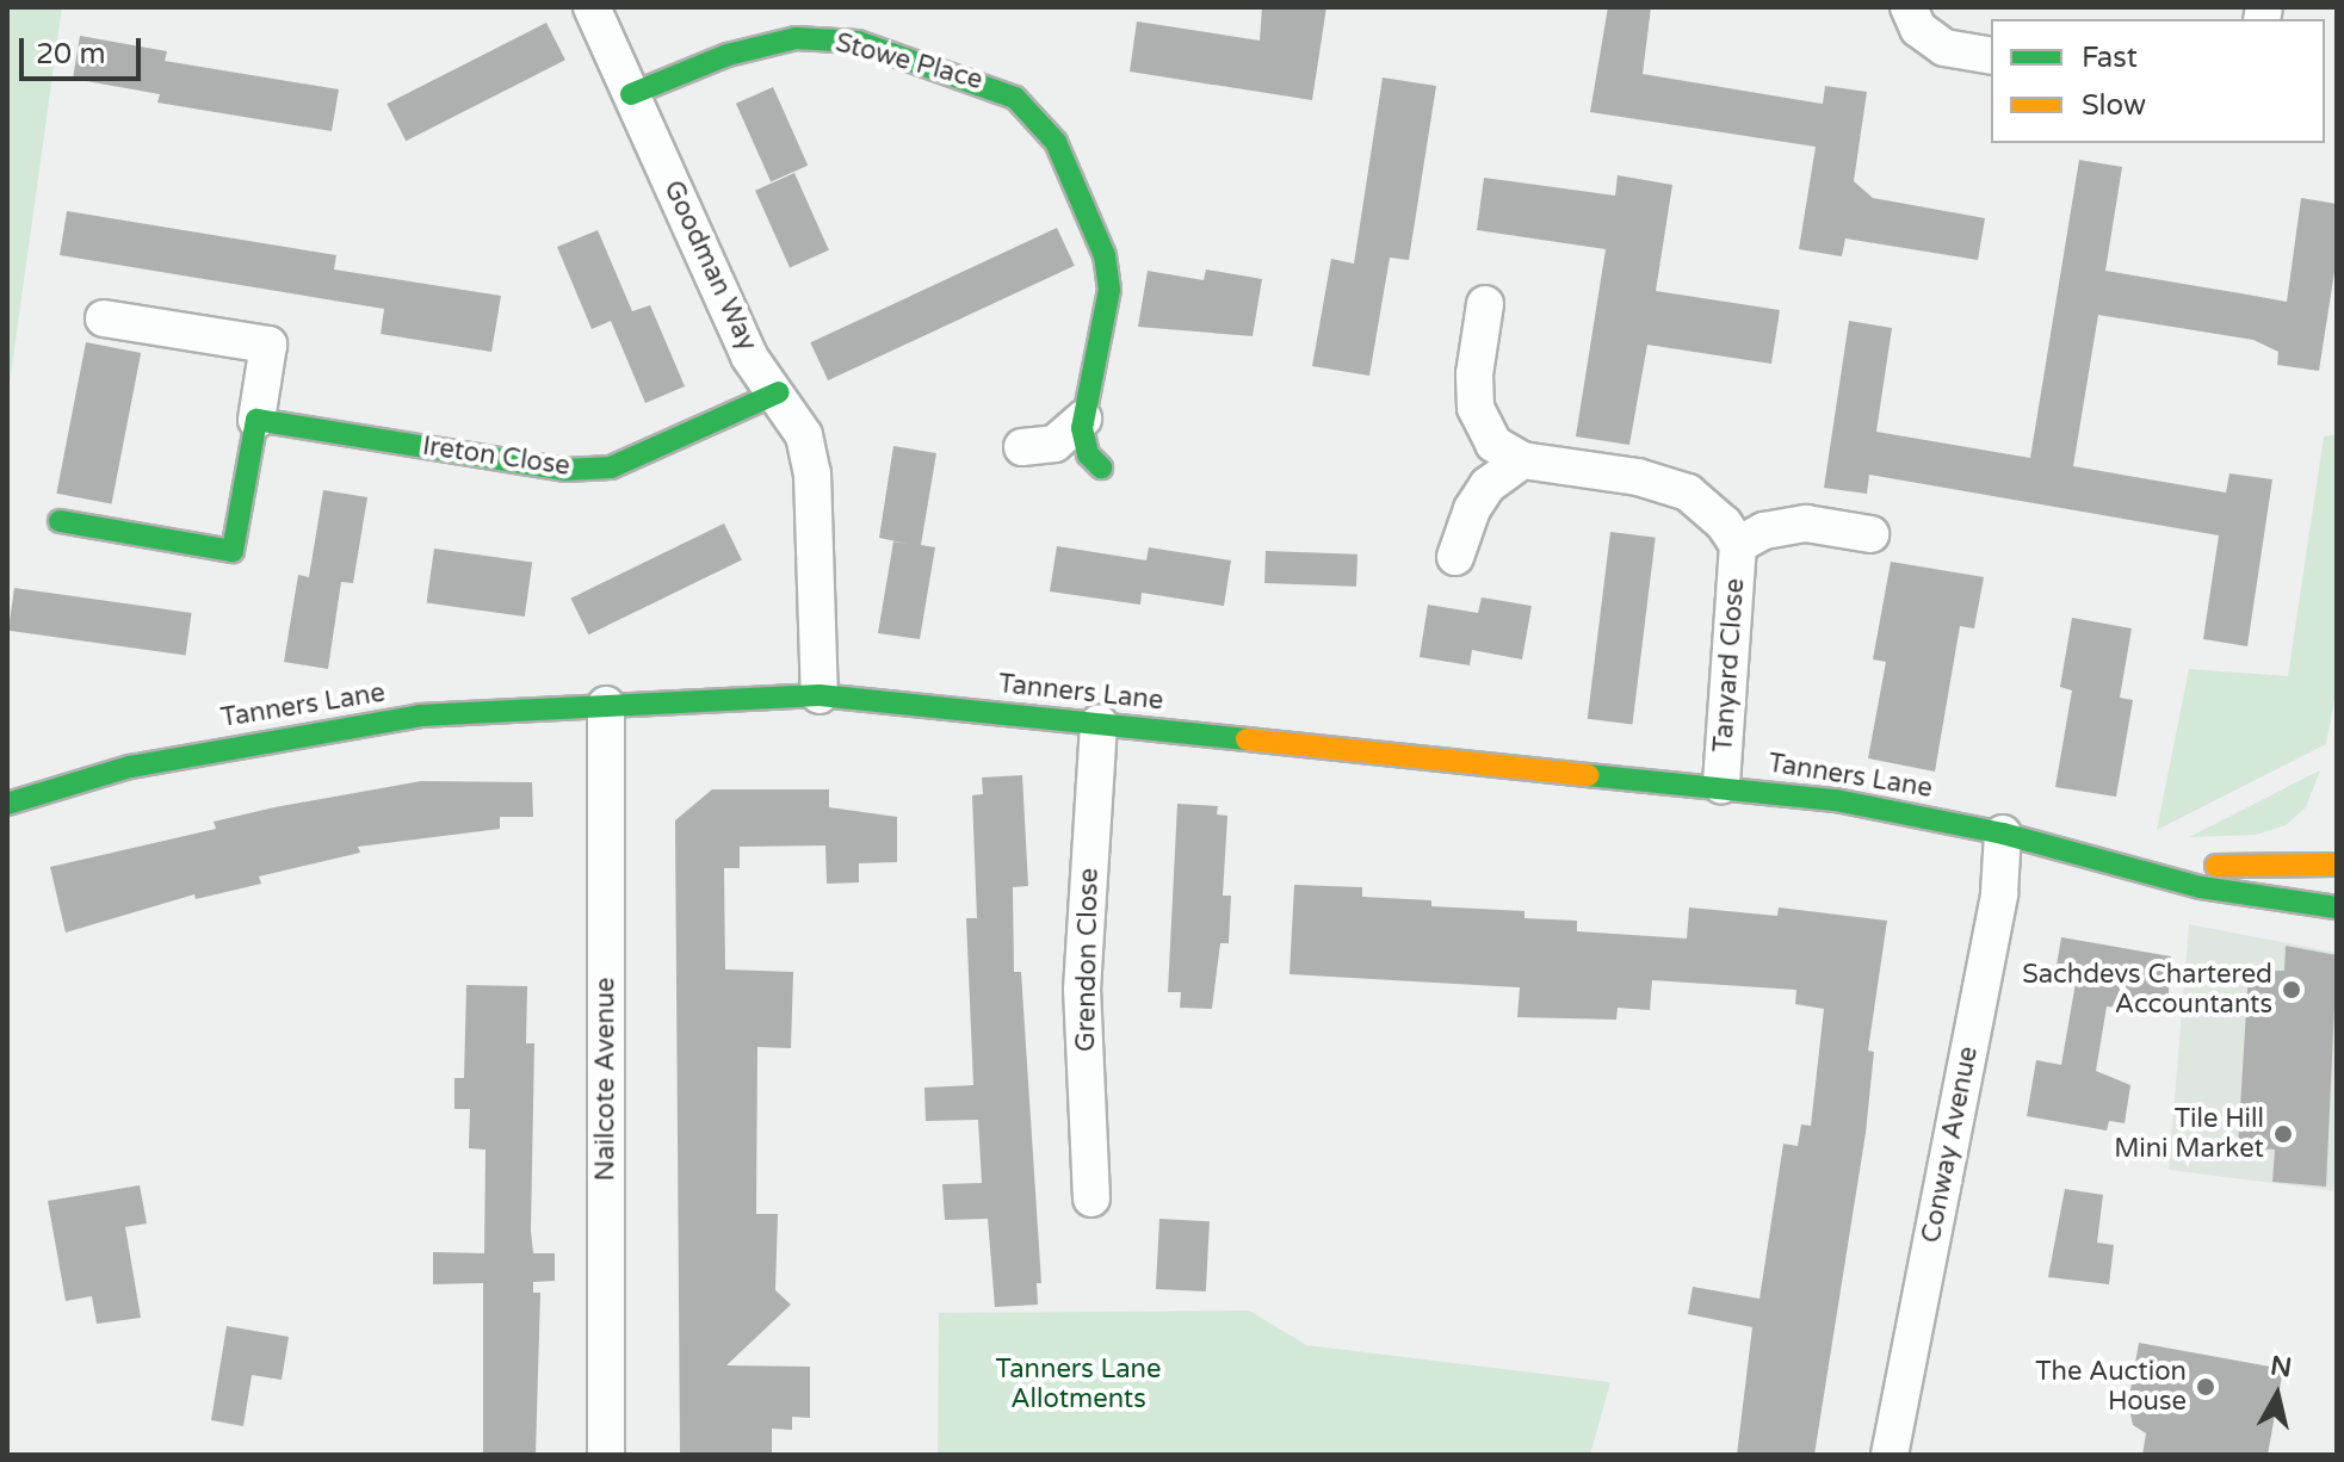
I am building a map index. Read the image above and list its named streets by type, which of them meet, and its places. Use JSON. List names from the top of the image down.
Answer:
{
  "streets": {
    "main road": ["Stowe Place", "Ireton Close", "Tanners Lane"],
    "street": [
      "Goodman Way",
      "Tanyard Close",
      "Grendon Close",
      "Nailcote Avenue",
      "Conway Avenue"
    ]
  },
  "crossings": [
    ["Stowe Place", "Goodman Way"],
    ["Goodman Way", "Ireton Close"],
    ["Goodman Way", "Tanners Lane"],
    ["Tanyard Close", "Tanners Lane"],
    ["Tanners Lane", "Grendon Close"],
    ["Tanners Lane", "Nailcote Avenue"],
    ["Tanners Lane", "Conway Avenue"]
  ],
  "parks": ["Tanners Lane Allotments"],
  "places": ["Sachdevs Chartered Accountants", "Tile Hill Mini Market", "The Auction House"],
  "legend": ["Fast", "Slow"],
  "scale_bar": "20 m",
  "north": "top"
}
